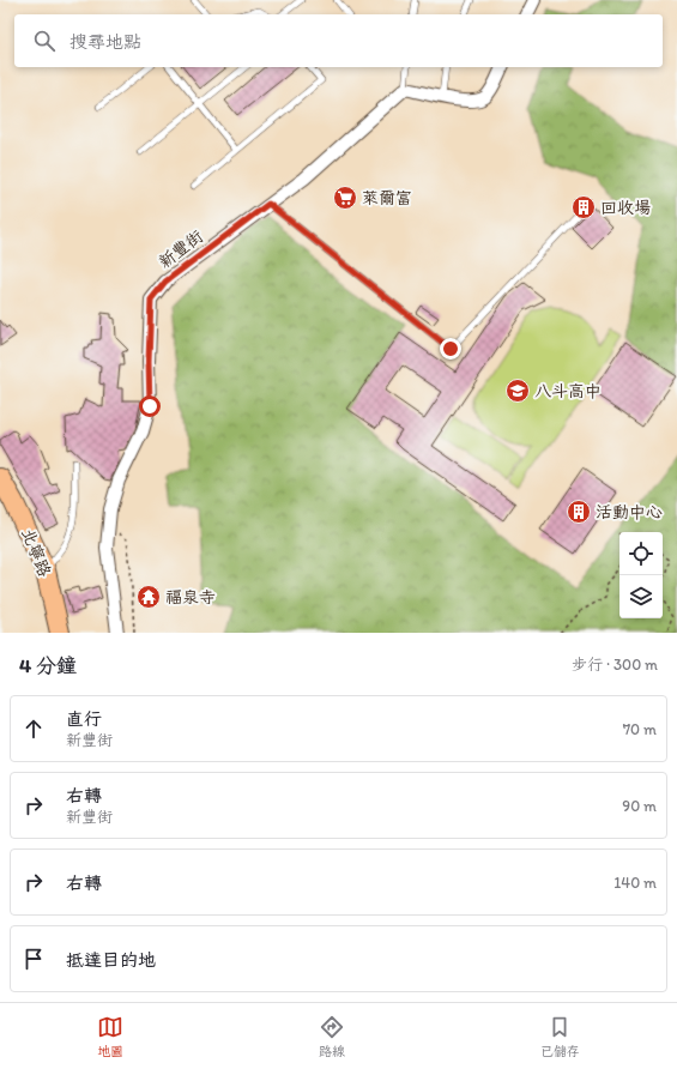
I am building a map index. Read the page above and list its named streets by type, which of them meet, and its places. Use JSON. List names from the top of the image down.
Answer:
{
  "streets": {
    "main road": ["北寧路"],
    "street": ["新豐街"]
  },
  "places": {
    "supermarket": ["萊爾富"],
    "building": ["回收場", "活動中心"],
    "school or university": ["八斗高中"],
    "temple": ["福泉寺"]
  },
  "page": {
    "search": "搜尋地點",
    "heading": ["4 分鐘", "步行 · 300 m"],
    "list": [
      ["直行", "新豐街", "70 m"],
      ["右轉", "新豐街", "90 m"],
      ["右轉", "140 m"],
      "抵達目的地"
    ],
    "nav": ["地圖", "路線", "已儲存"]
  }
}
